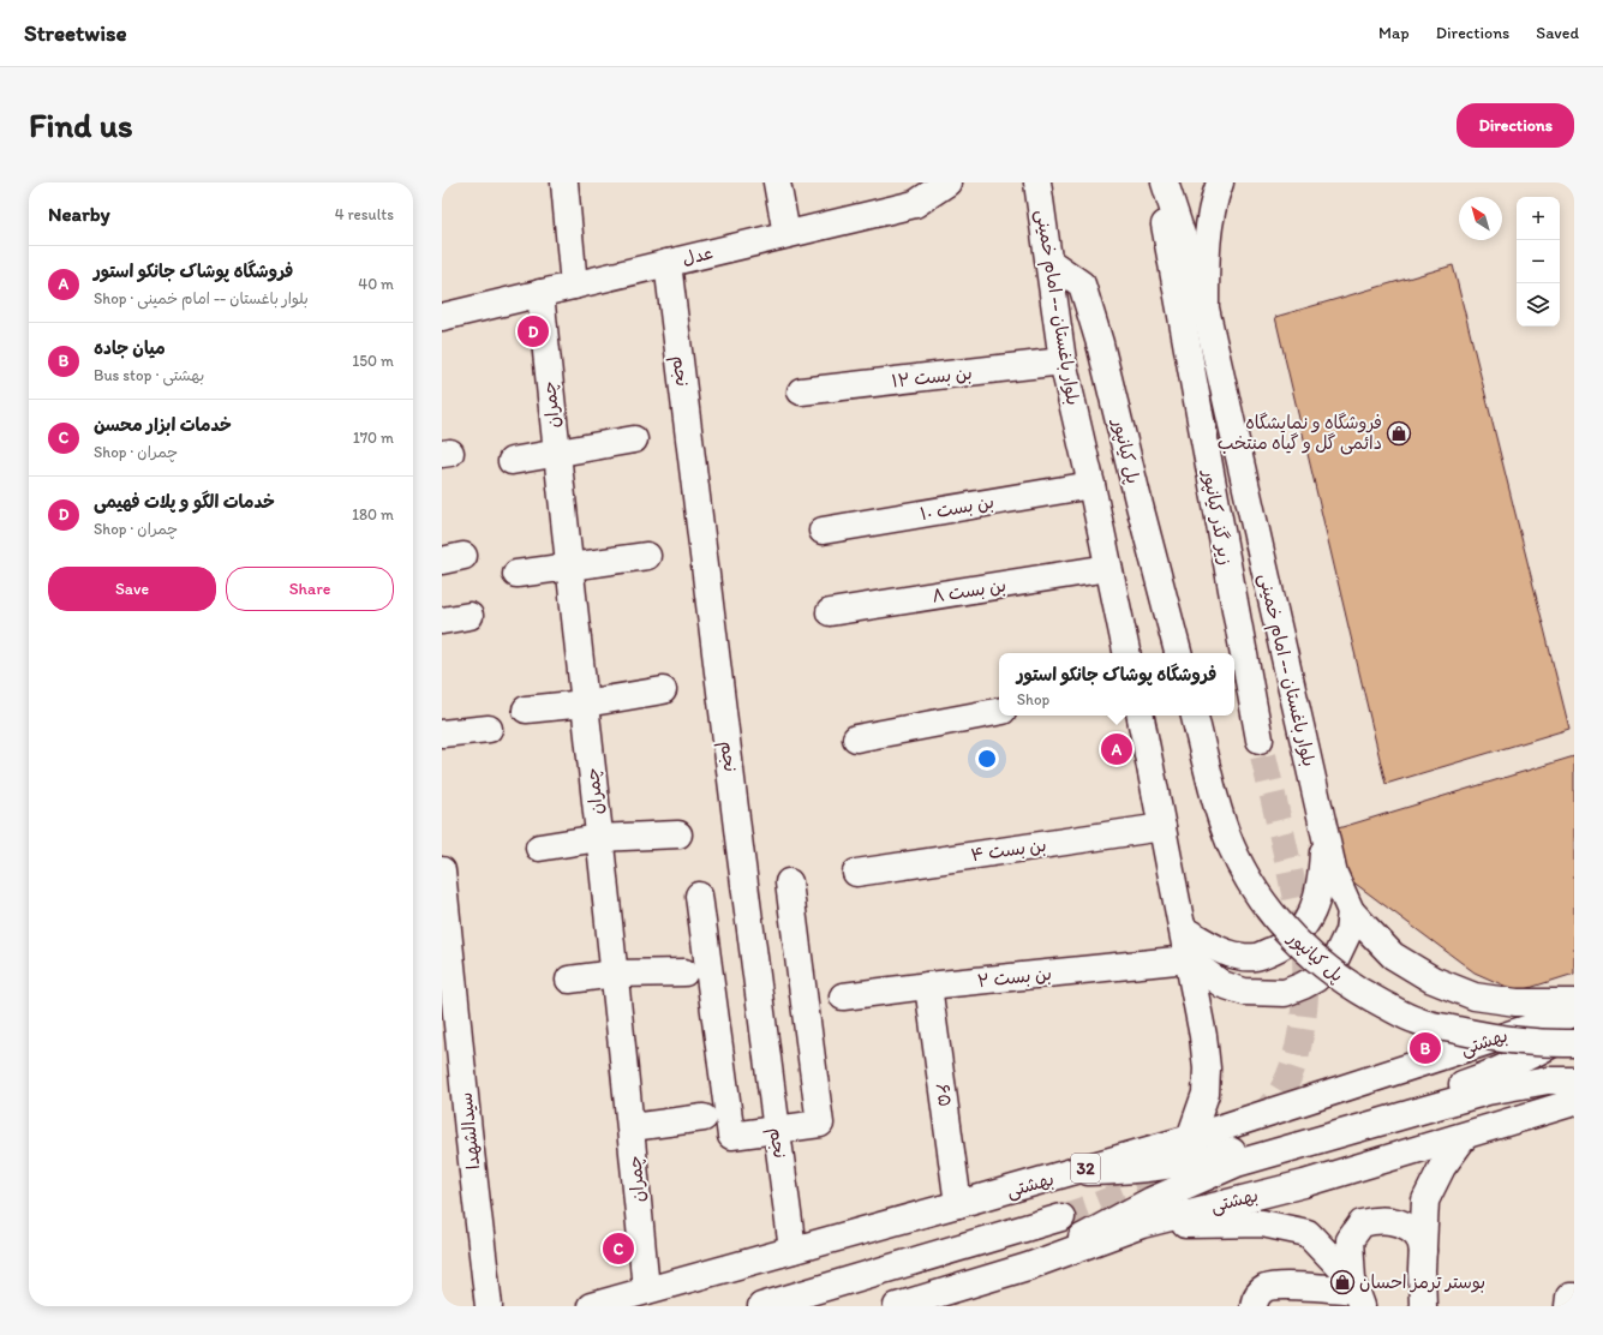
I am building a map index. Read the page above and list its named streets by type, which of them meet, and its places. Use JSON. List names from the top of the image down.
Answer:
{
  "streets": {
    "main road": [
      "عدل",
      "بلوار باغستان -- امام خمینی",
      "نجم",
      "بن بست ۱۲",
      "چمران",
      "پل کیانپور",
      "بن بست ۱۰",
      "زیر گذر کیانپور",
      "بن بست ۸",
      "بن بست ۴",
      "بن بست ۲",
      "بهشتى",
      "۶۵",
      "سیدالشهدا",
      "32",
      "بهشتی"
    ]
  },
  "crossings": [
    ["عدل", "نجم"],
    ["عدل", "چمران"],
    ["بلوار باغستان -- امام خمینی", "بن بست ۱۲"],
    ["بلوار باغستان -- امام خمینی", "پل کیانپور"],
    ["بلوار باغستان -- امام خمینی", "بن بست ۱۰"],
    ["بلوار باغستان -- امام خمینی", "بن بست ۸"],
    ["نجم", "بهشتى"],
    ["چمران", "بهشتى"],
    ["بن بست ۲", "۶۵"],
    ["بهشتى", "۶۵"]
  ],
  "places": {
    "shop": ["فروشگاه و نمایشگاه دائمی گل و گیاه منتخب", "بوستر ترمز احسان"]
  },
  "north": "top left",
  "page": {
    "header": "Streetwise",
    "nav": ["Map", "Directions", "Saved"],
    "buttons": [
      "Directions",
      ["Save", "Share"]
    ],
    "title": "Find us",
    "heading": ["Nearby", "4 results"],
    "map_buttons": ["+", "−"],
    "list": [
      {
        "mark": "A",
        "name": "فروشگاه پوشاک جانکو استور",
        "note": "Shop · بلوار باغستان -- امام خمینی",
        "value": "40 m"
      },
      {
        "mark": "B",
        "name": "میان جاده",
        "note": "Bus stop · بهشتى",
        "value": "150 m"
      },
      {
        "mark": "C",
        "name": "خدمات ابزار محسن",
        "note": "Shop · چمران",
        "value": "170 m"
      },
      {
        "mark": "D",
        "name": "خدمات الگو و پلات فهیمی",
        "note": "Shop · چمران",
        "value": "180 m"
      }
    ],
    "pins": [
      "D",
      "A",
      "B",
      "C"
    ],
    "popup": ["فروشگاه پوشاک جانکو استور", "Shop"]
  }
}
